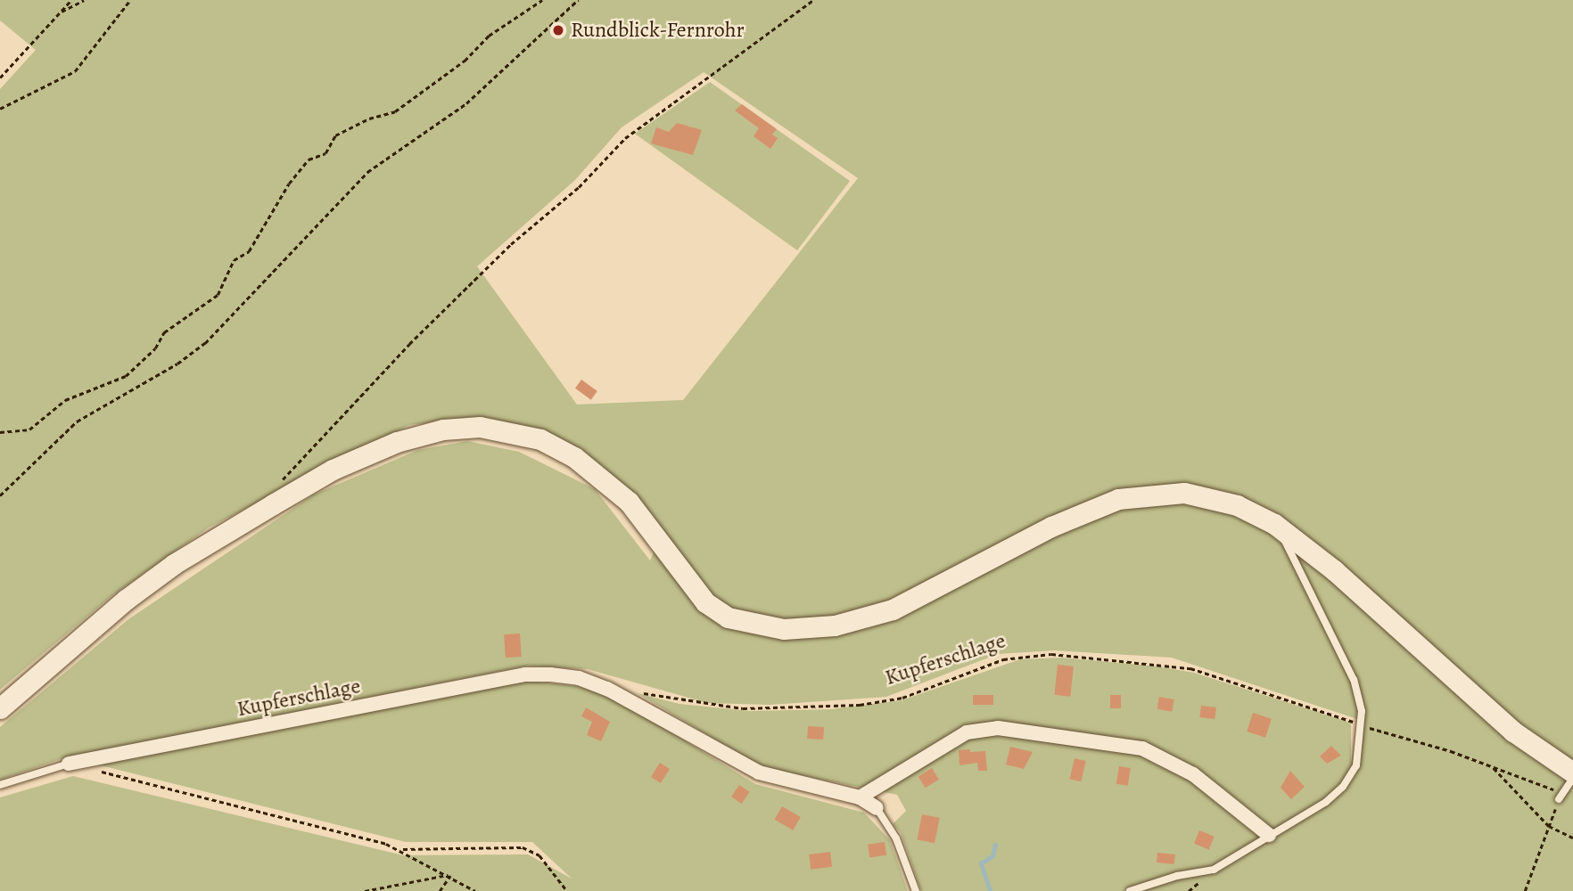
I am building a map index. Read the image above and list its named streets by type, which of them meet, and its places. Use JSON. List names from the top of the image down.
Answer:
{
  "streets": {
    "street": ["Kupferschlage"]
  },
  "places": ["Rundblick-Fernrohr"]
}
